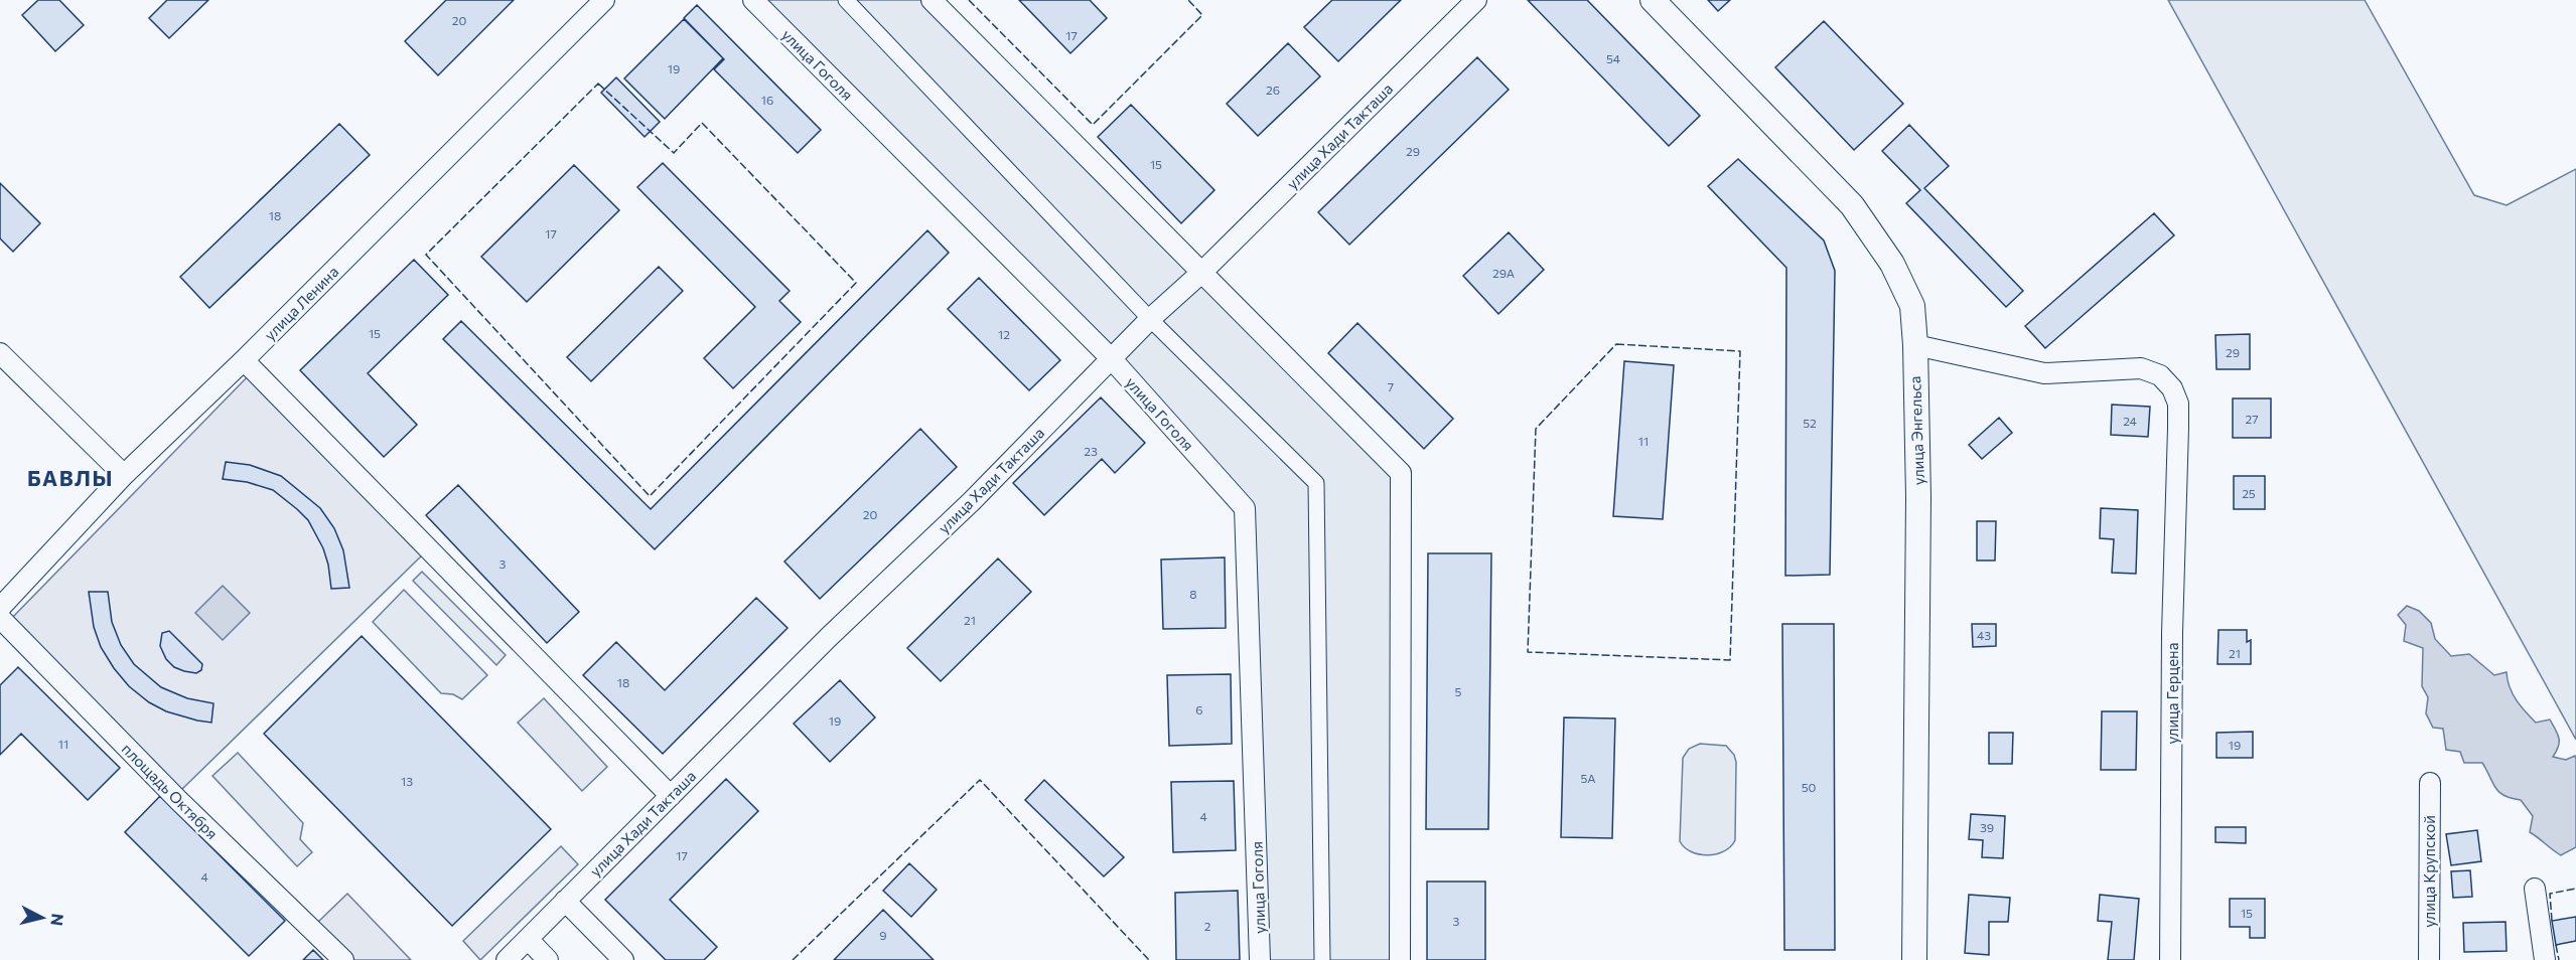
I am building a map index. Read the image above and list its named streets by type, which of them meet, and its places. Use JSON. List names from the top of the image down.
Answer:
{
  "streets": {
    "street": [
      "улица Гоголя",
      "улица Хади Такташа",
      "улица Ленина",
      "улица Энгельса",
      "улица Герцена",
      "площадь Октября",
      "улица Крупской"
    ]
  },
  "crossings": [
    ["улица Гоголя", "улица Хади Такташа"],
    ["улица Энгельса", "улица Герцена"]
  ],
  "districts": ["БАВЛЫ"],
  "house_numbers": [
    "20",
    "17",
    "54",
    "19",
    "26",
    "16",
    "29",
    "15",
    "18",
    "17",
    "29А",
    "15",
    "12",
    "29",
    "7",
    "27",
    "24",
    "52",
    "11",
    "23",
    "25",
    "20",
    "3",
    "8",
    "21",
    "43",
    "21",
    "18",
    "5",
    "6",
    "19",
    "11",
    "19",
    "5А",
    "13",
    "50",
    "4",
    "39",
    "17",
    "4",
    "15",
    "3",
    "2",
    "9"
  ],
  "north": "right"
}
